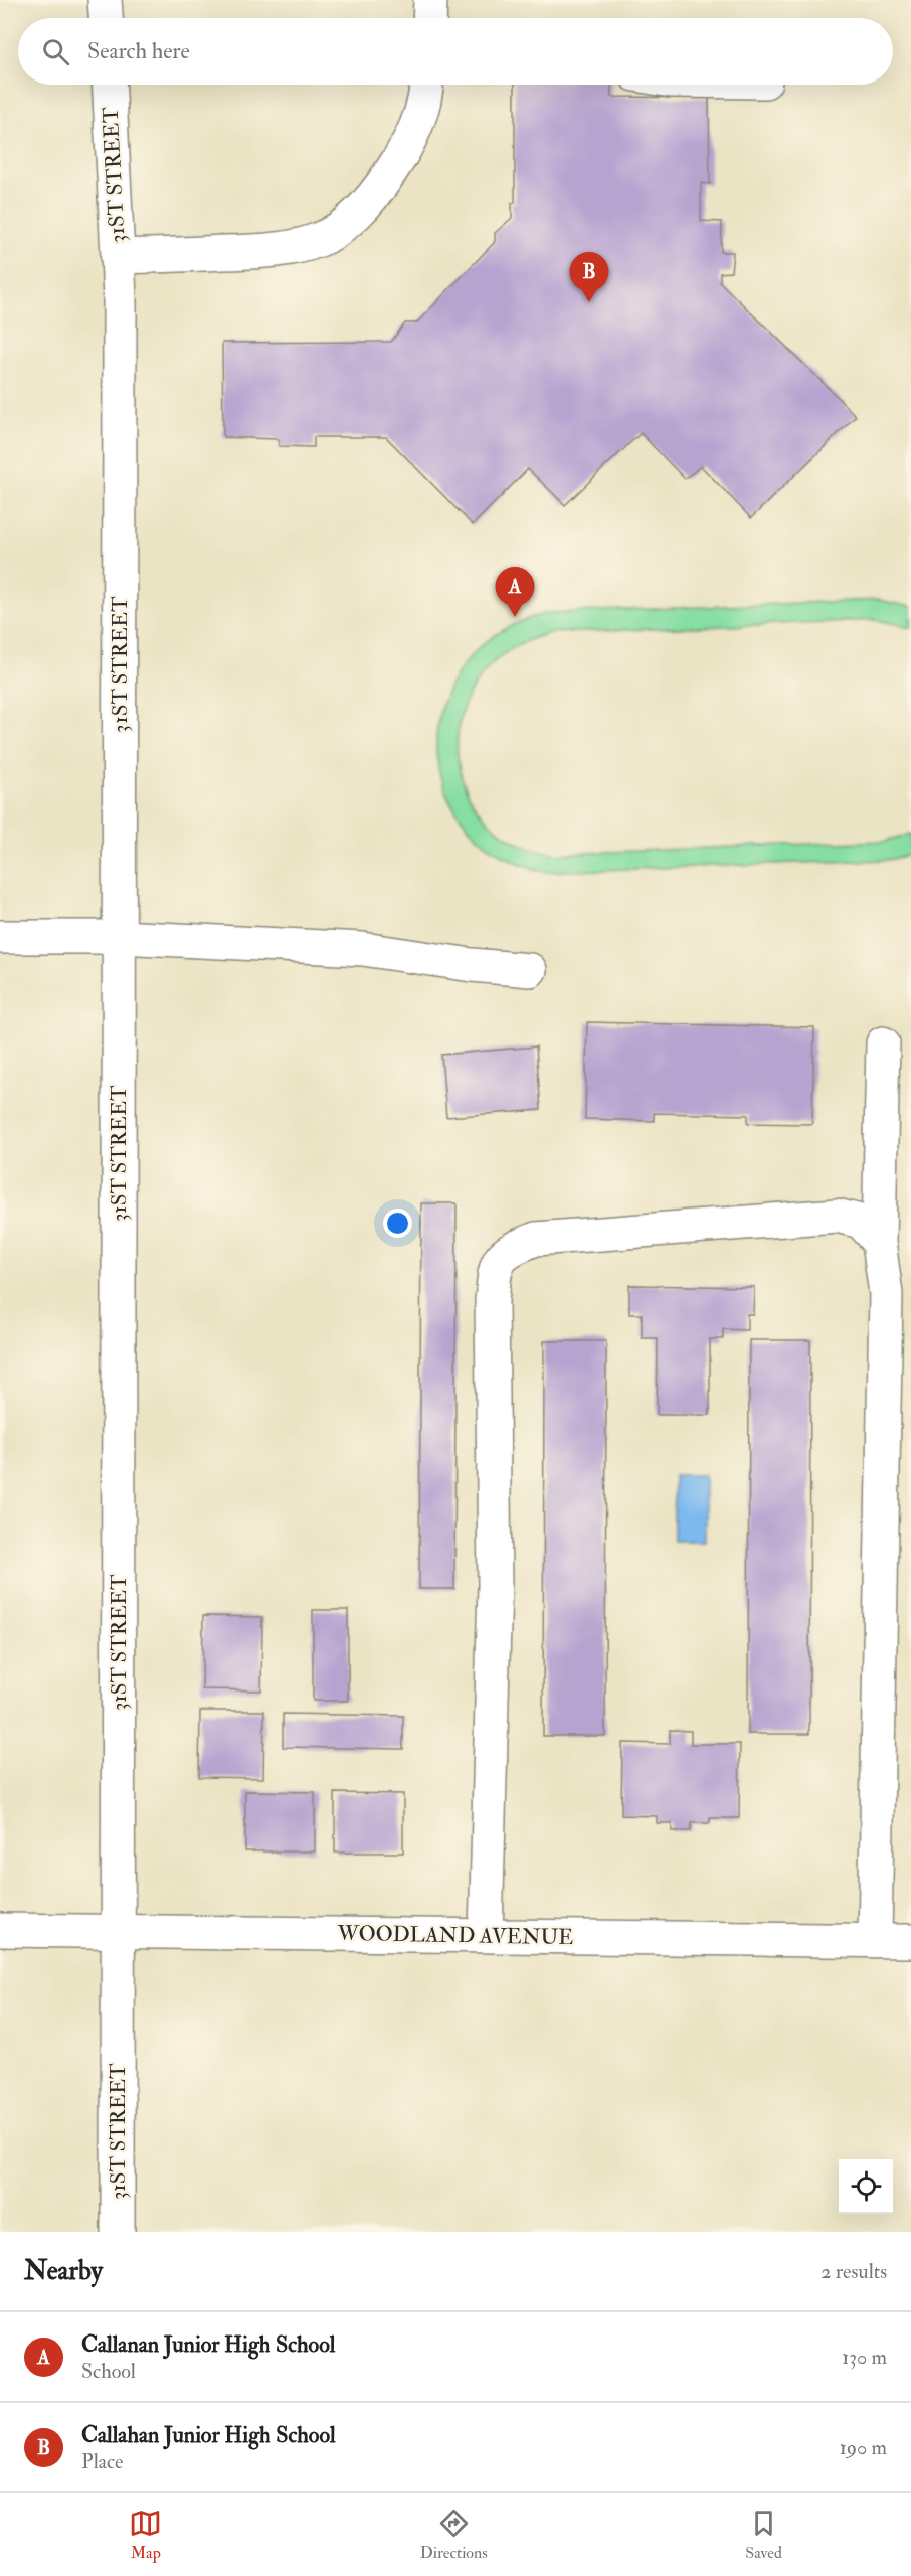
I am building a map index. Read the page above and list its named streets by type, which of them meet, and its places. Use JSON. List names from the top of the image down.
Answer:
{
  "streets": {
    "main road": ["31ST STREET", "WOODLAND AVENUE"]
  },
  "crossings": [
    ["31ST STREET", "WOODLAND AVENUE"]
  ],
  "page": {
    "search": "Search here",
    "pins": ["B", "A"],
    "heading": ["Nearby", "2 results"],
    "list": [
      {
        "mark": "A",
        "name": "Callanan Junior High School",
        "note": "School",
        "value": "130 m"
      },
      {
        "mark": "B",
        "name": "Callahan Junior High School",
        "note": "Place",
        "value": "190 m"
      }
    ],
    "nav": ["Map", "Directions", "Saved"]
  }
}
